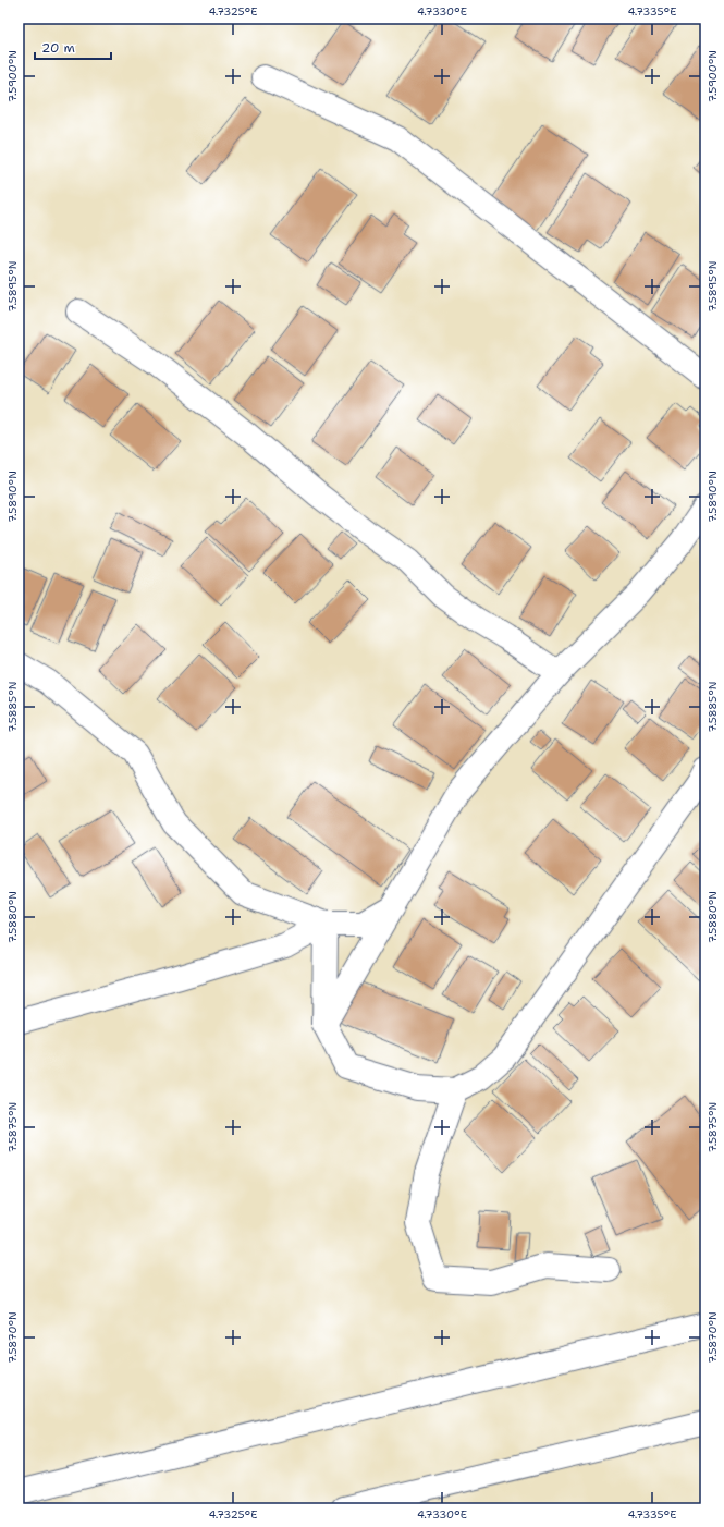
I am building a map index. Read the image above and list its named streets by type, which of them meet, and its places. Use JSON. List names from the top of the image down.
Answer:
{
  "scale_bar": "20 m",
  "coordinates": [
    "4.7325°E",
    "4.7330°E",
    "4.7335°E",
    "7.5900°N",
    "7.5895°N",
    "7.5890°N",
    "7.5885°N",
    "7.5880°N",
    "7.5875°N",
    "7.5870°N"
  ]
}
